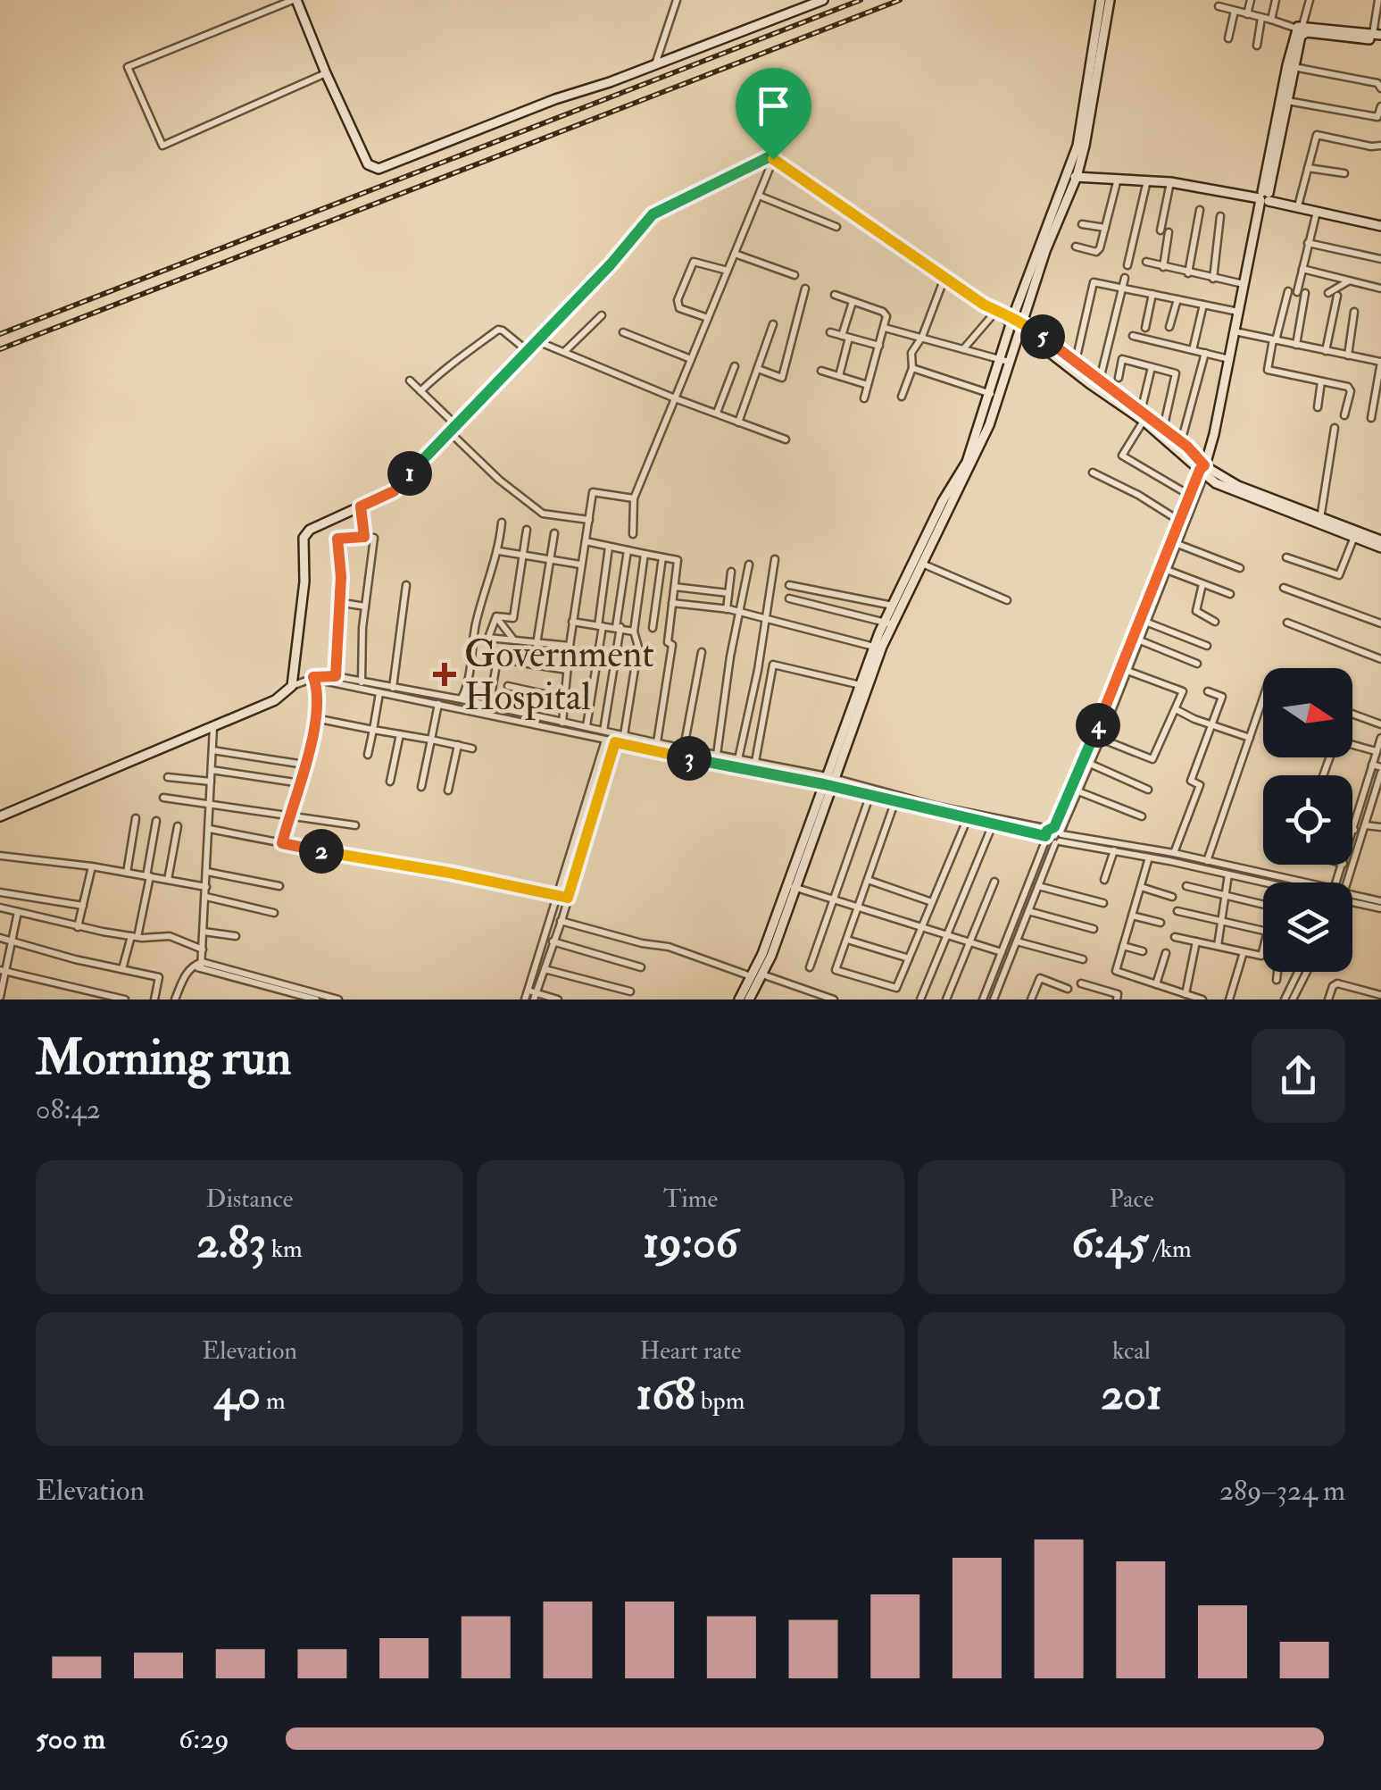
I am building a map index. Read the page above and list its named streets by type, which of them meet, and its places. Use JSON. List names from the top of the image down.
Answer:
{
  "places": {
    "health": ["Government Hospital"]
  },
  "north": "right",
  "page": {
    "pins": [
      "5",
      "1",
      "4",
      "3",
      "2"
    ],
    "heading": ["Morning run", "08:42"],
    "stats": [
      ["Distance", "2.83 km"],
      ["Time", "19:06"],
      ["Pace", "6:45 /km"],
      ["Elevation", "40 m"],
      ["Heart rate", "168 bpm"],
      ["kcal", "201"]
    ],
    "chart": ["Elevation", "289–324 m"],
    "list": [
      {
        "name": "500 m",
        "note": "6:29"
      }
    ]
  }
}
